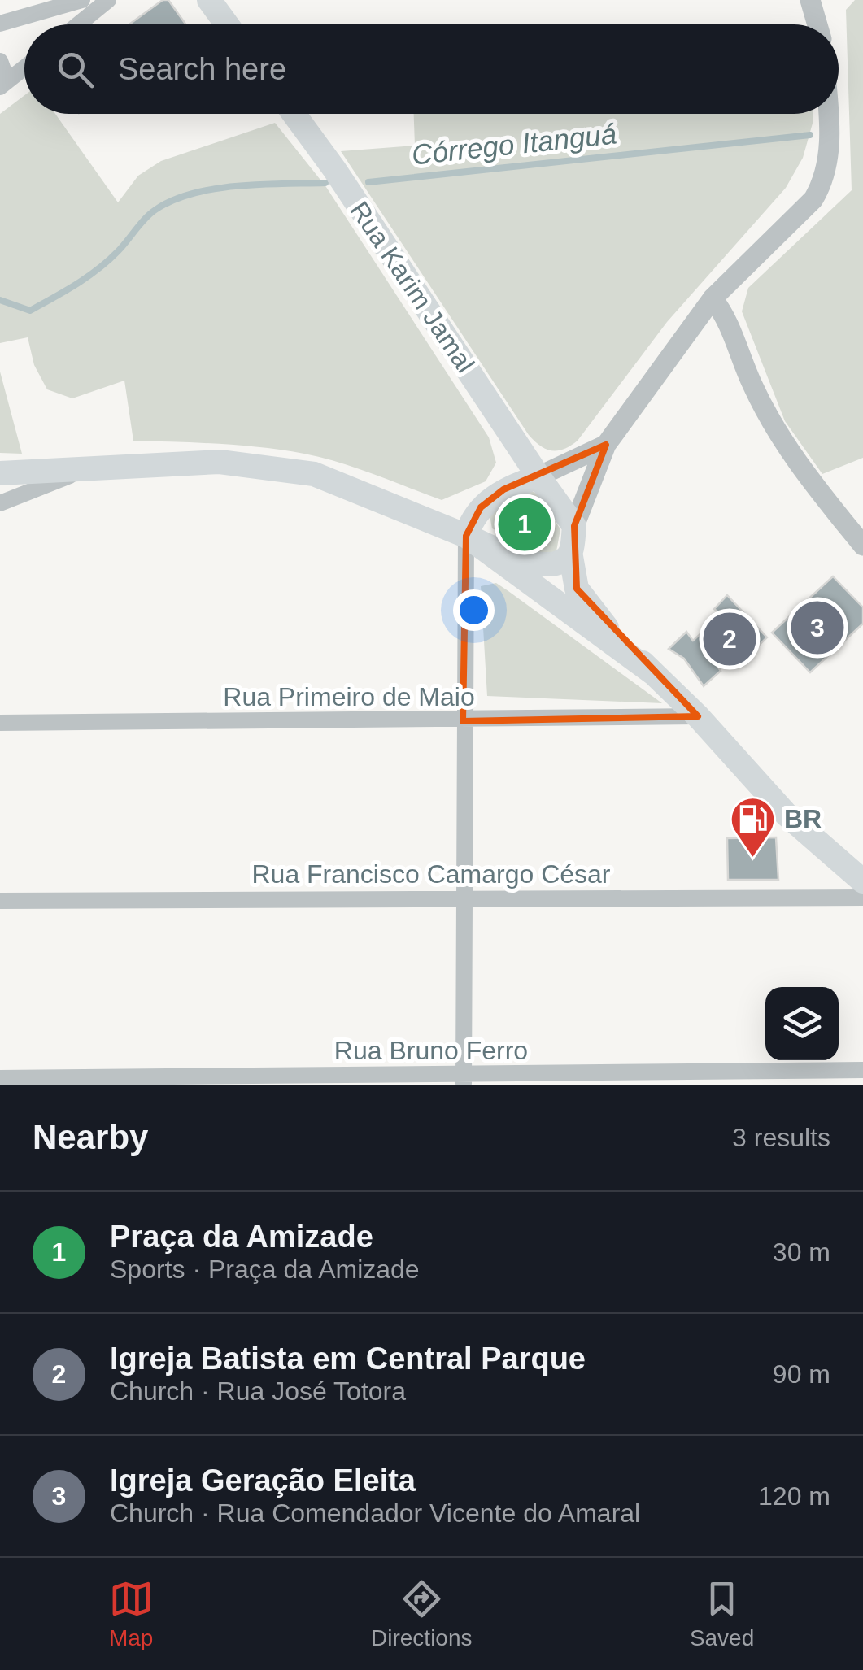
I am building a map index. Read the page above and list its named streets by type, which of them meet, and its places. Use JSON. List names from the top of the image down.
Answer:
{
  "streets": {
    "main road": ["Rua Karim Jamal"],
    "street": ["Rua Primeiro de Maio", "Rua Francisco Camargo César", "Rua Bruno Ferro"]
  },
  "water": ["Córrego Itanguá"],
  "places": {
    "fuel station": ["BR"]
  },
  "page": {
    "search": "Search here",
    "pins": ["1", "3", "2"],
    "heading": ["Nearby", "3 results"],
    "list": [
      {
        "mark": "1",
        "name": "Praça da Amizade",
        "note": "Sports · Praça da Amizade",
        "value": "30 m"
      },
      {
        "mark": "2",
        "name": "Igreja Batista em Central Parque",
        "note": "Church · Rua José Totora",
        "value": "90 m"
      },
      {
        "mark": "3",
        "name": "Igreja Geração Eleita",
        "note": "Church · Rua Comendador Vicente do Amaral",
        "value": "120 m"
      }
    ],
    "nav": ["Map", "Directions", "Saved"]
  }
}
